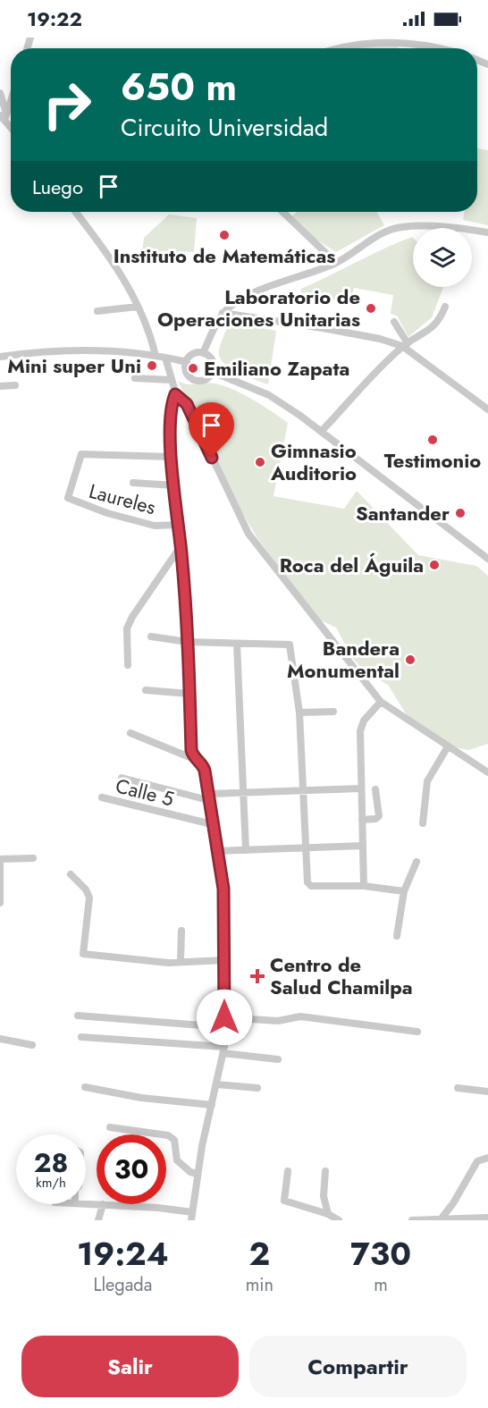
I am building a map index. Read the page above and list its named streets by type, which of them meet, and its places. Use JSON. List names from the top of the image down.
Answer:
{
  "streets": {
    "street": ["Laureles", "Calle 5"]
  },
  "places": {
    "other": [
      "Instituto de Matemáticas",
      "Laboratorio de Operaciones Unitarias",
      "Mini super Uni",
      "Emiliano Zapata",
      "Testimonio",
      "Gimnasio Auditorio",
      "Santander",
      "Roca del Águila",
      "Bandera Monumental"
    ],
    "health": ["Centro de Salud Chamilpa"]
  },
  "page": {
    "status": "19:22",
    "turn": ["650 m", "Circuito Universidad"],
    "then": "Luego",
    "speed": "28 km/h",
    "limit": "30",
    "eta": [
      "19:24",
      "Llegada",
      "2",
      "min",
      "730",
      "m"
    ],
    "buttons": ["Salir", "Compartir"]
  }
}
